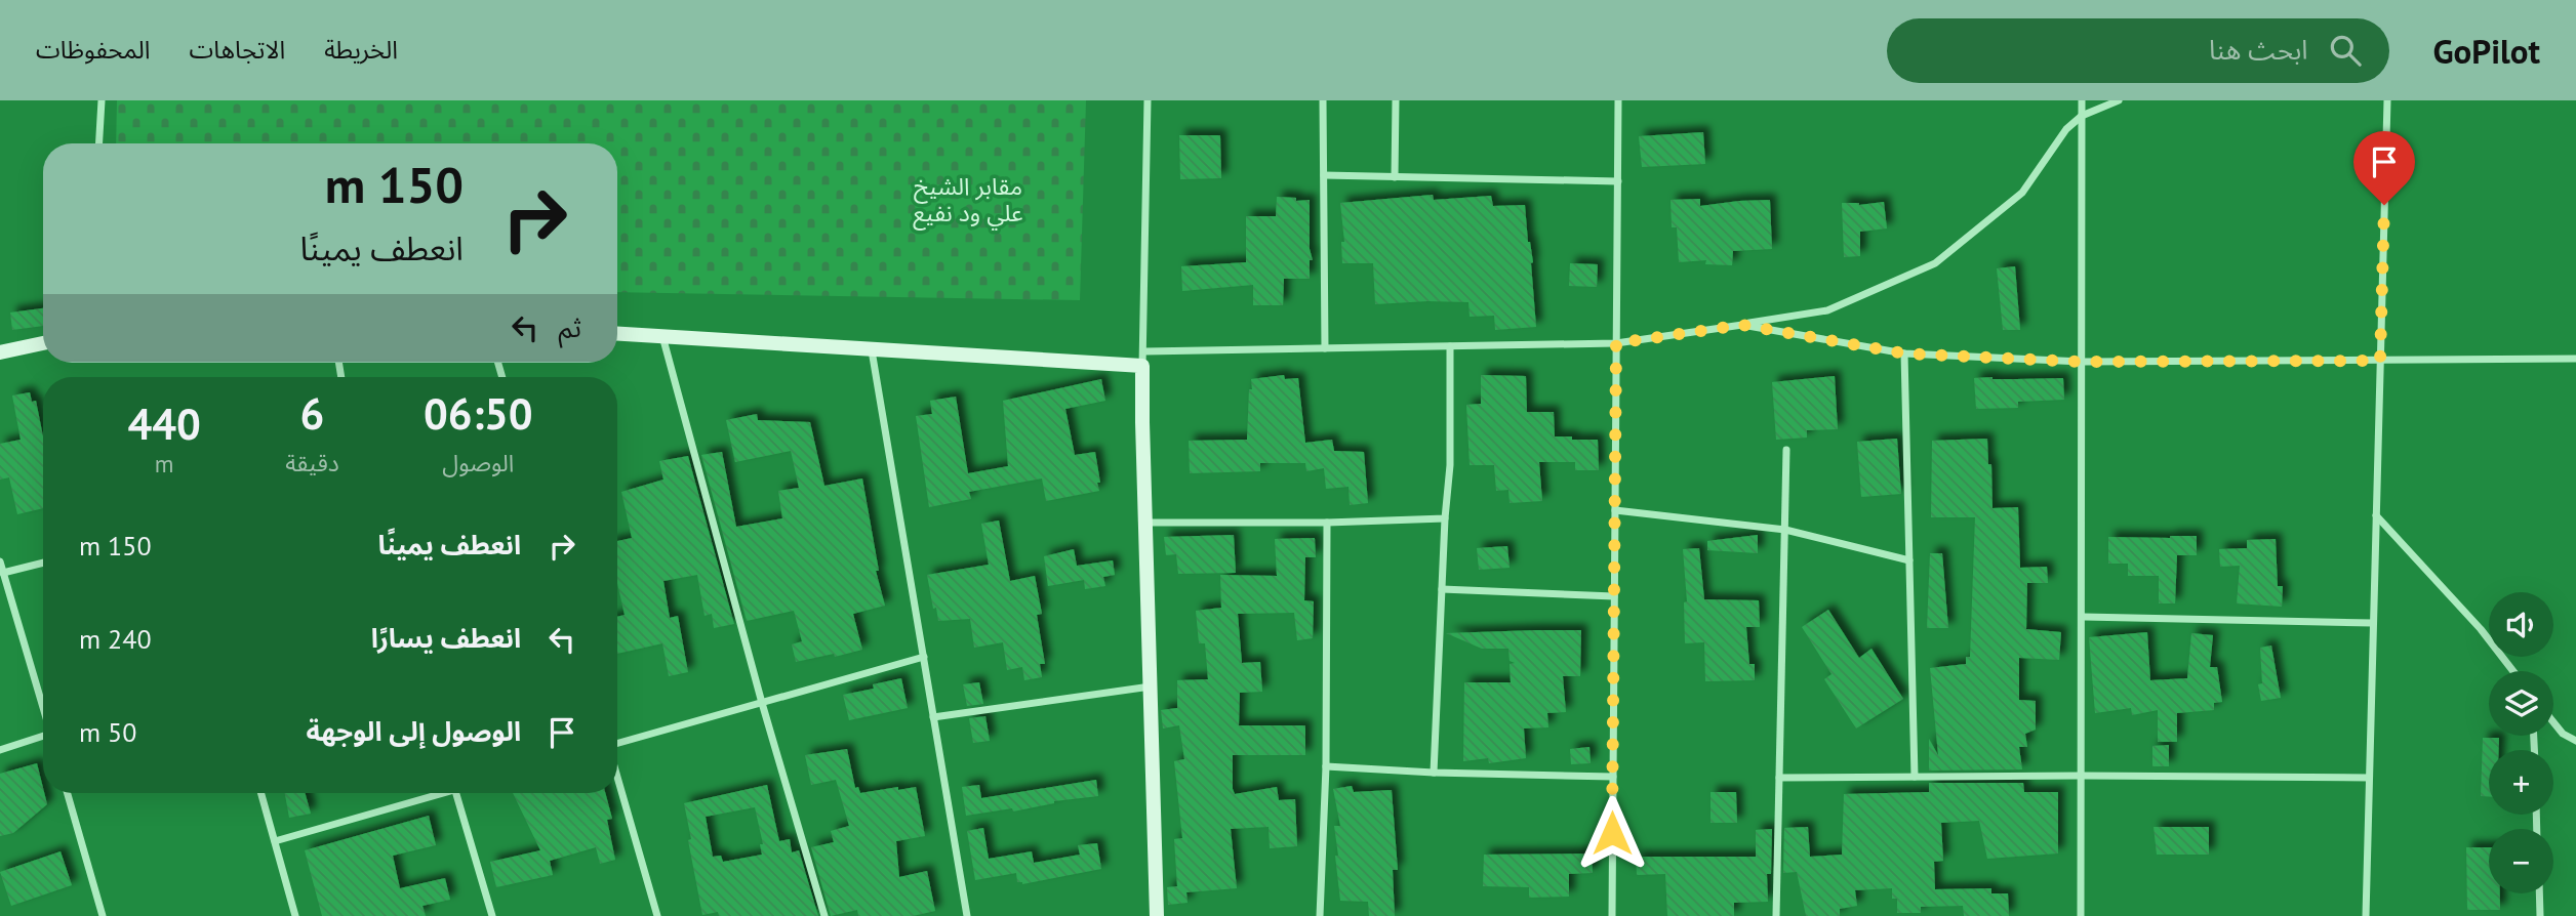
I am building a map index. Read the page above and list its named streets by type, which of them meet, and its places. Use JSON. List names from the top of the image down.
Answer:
{
  "parks": ["مقابر الشيخ علي ود نفيع"],
  "page": {
    "header": "GoPilot",
    "search": "ابحث هنا",
    "nav": ["الخريطة", "الاتجاهات", "المحفوظات"],
    "turn": ["150 m", "انعطف يمينًا"],
    "then": "ثم",
    "eta": [
      "06:50",
      "الوصول",
      "6",
      "دقيقة",
      "440",
      "m"
    ],
    "list": [
      {
        "name": "انعطف يمينًا",
        "value": "150 m"
      },
      {
        "name": "انعطف يسارًا",
        "value": "240 m"
      },
      {
        "name": "الوصول إلى الوجهة",
        "value": "50 m"
      }
    ],
    "map_buttons": ["+", "−"]
  }
}
